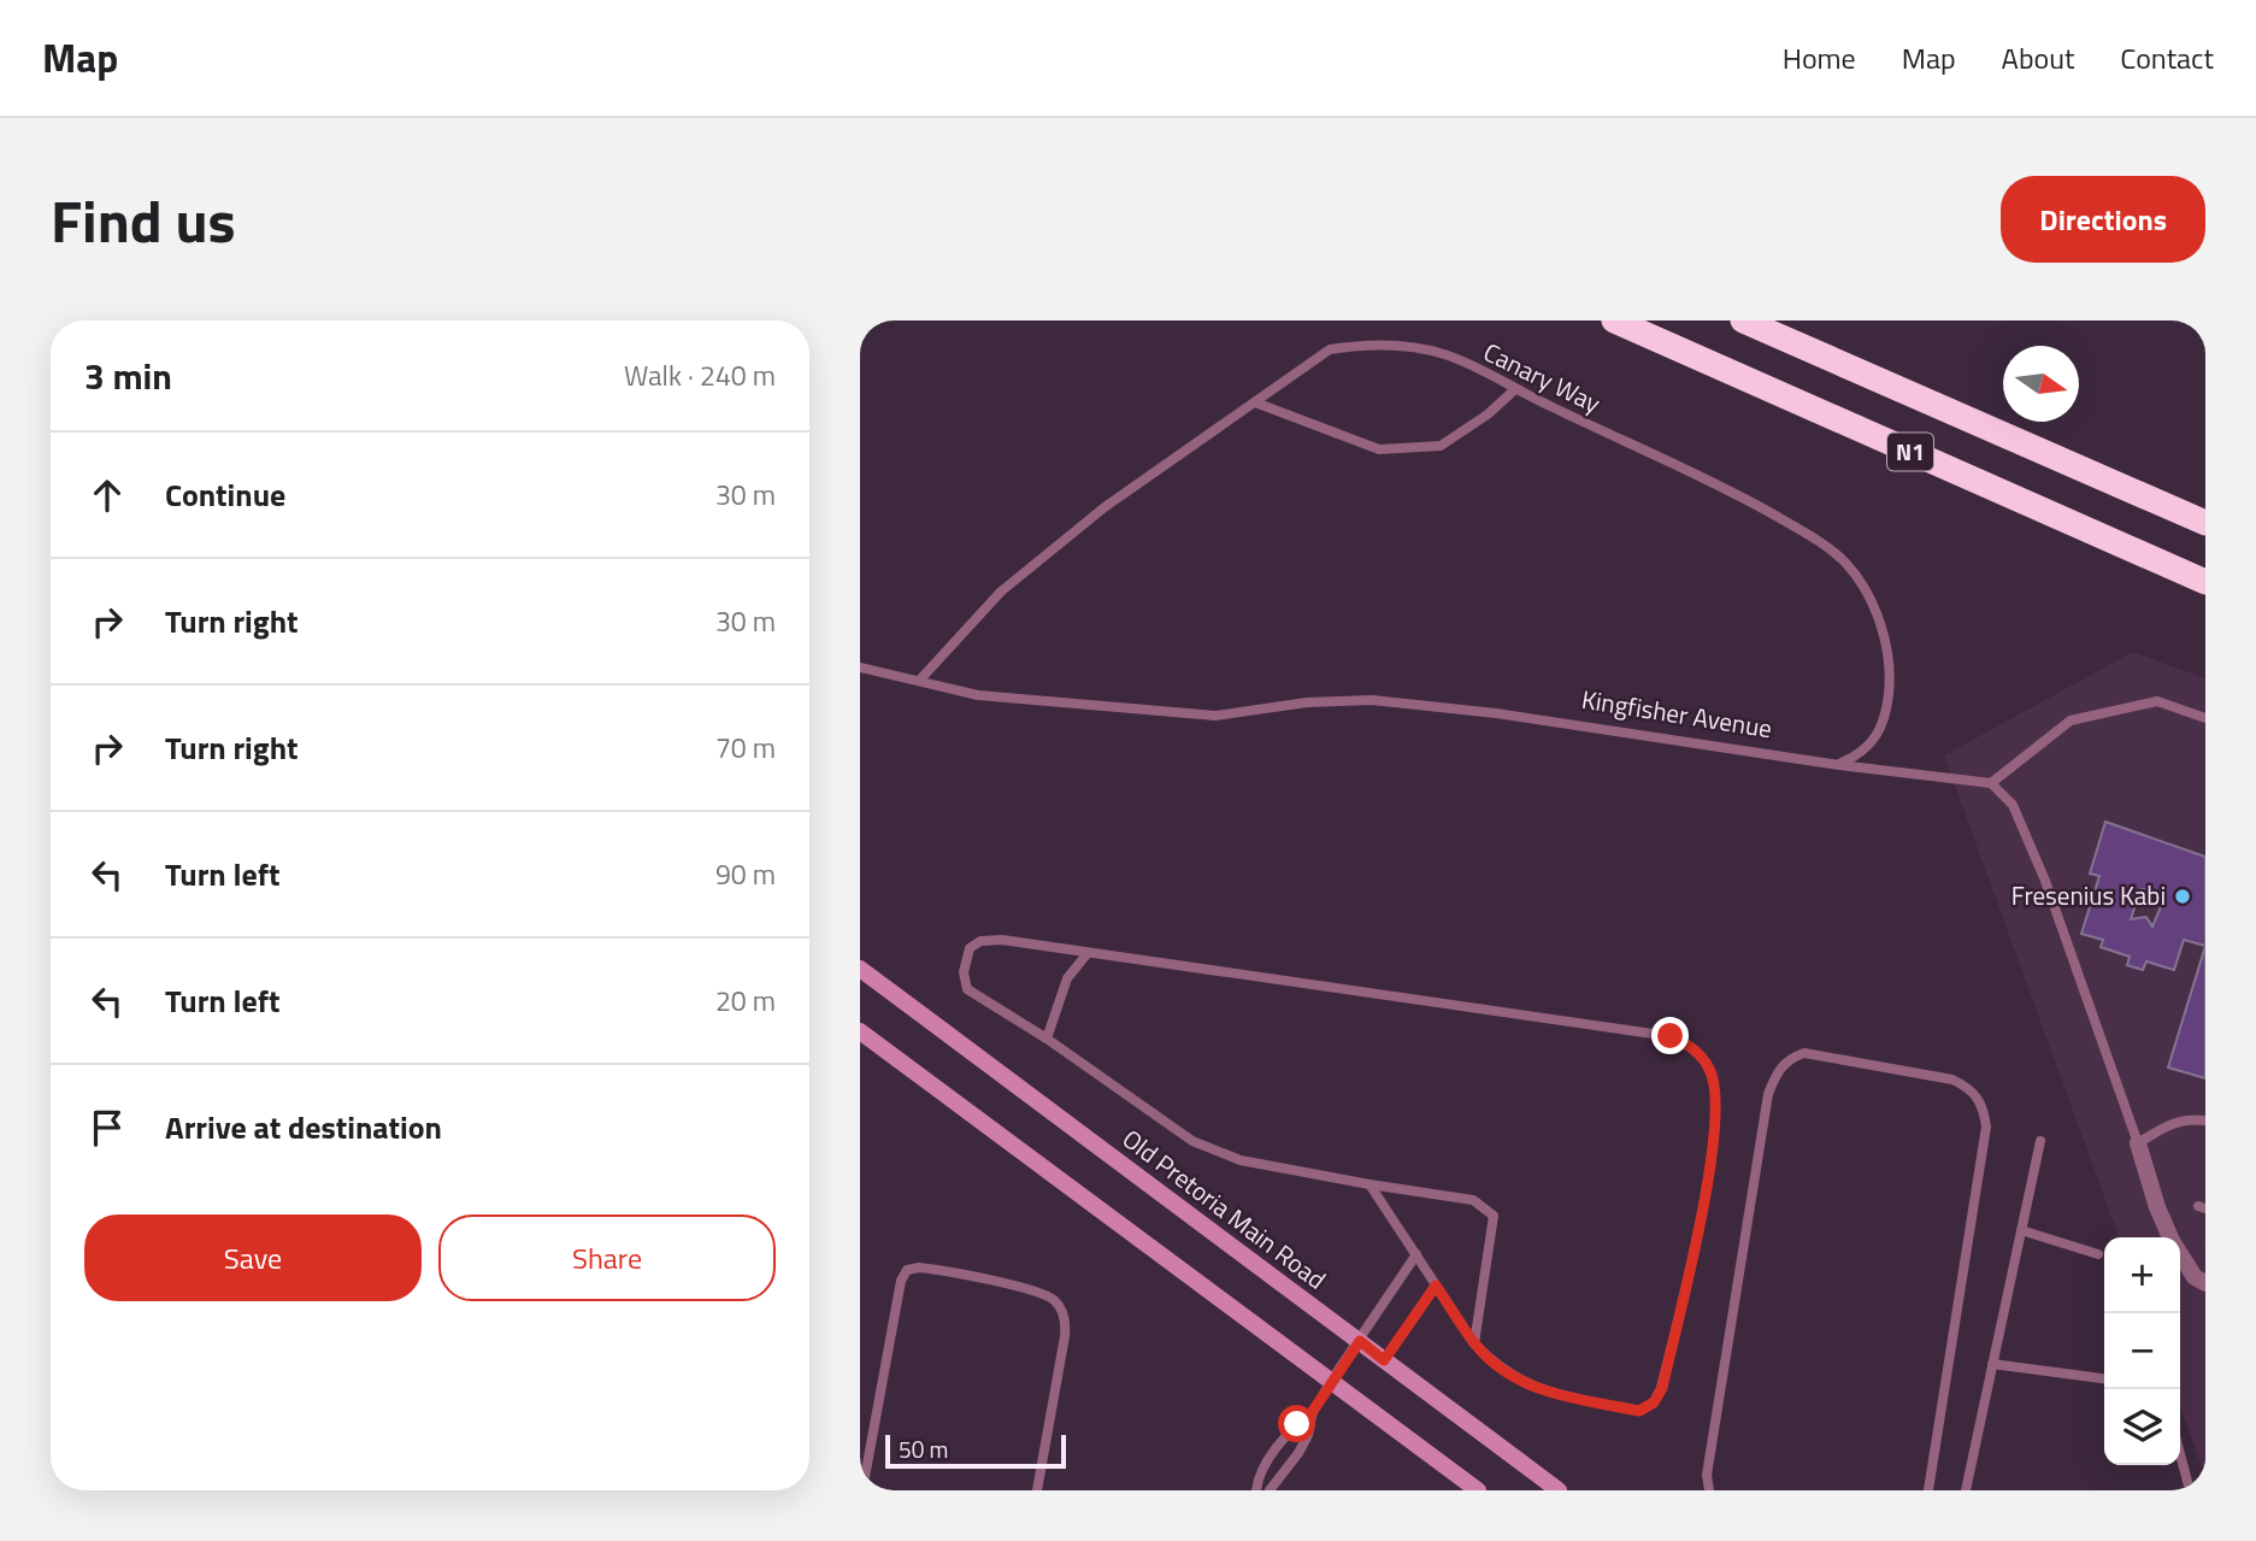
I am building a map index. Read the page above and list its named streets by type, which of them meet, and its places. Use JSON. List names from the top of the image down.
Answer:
{
  "streets": {
    "highway": ["N1"],
    "main road": ["Old Pretoria Main Road"],
    "lane": ["Canary Way", "Kingfisher Avenue"]
  },
  "crossings": [
    ["Canary Way", "Kingfisher Avenue"]
  ],
  "places": ["Fresenius Kabi"],
  "scale_bar": "50 m",
  "north": "right",
  "page": {
    "header": "Map",
    "nav": [
      "Home",
      "Map",
      "About",
      "Contact"
    ],
    "title": "Find us",
    "buttons": [
      "Directions",
      ["Save", "Share"]
    ],
    "heading": ["3 min", "Walk · 240 m"],
    "list": [
      ["Continue", "30 m"],
      ["Turn right", "30 m"],
      ["Turn right", "70 m"],
      ["Turn left", "90 m"],
      ["Turn left", "20 m"],
      "Arrive at destination"
    ],
    "map_buttons": ["+", "−"],
    "scale": "50 m"
  }
}
